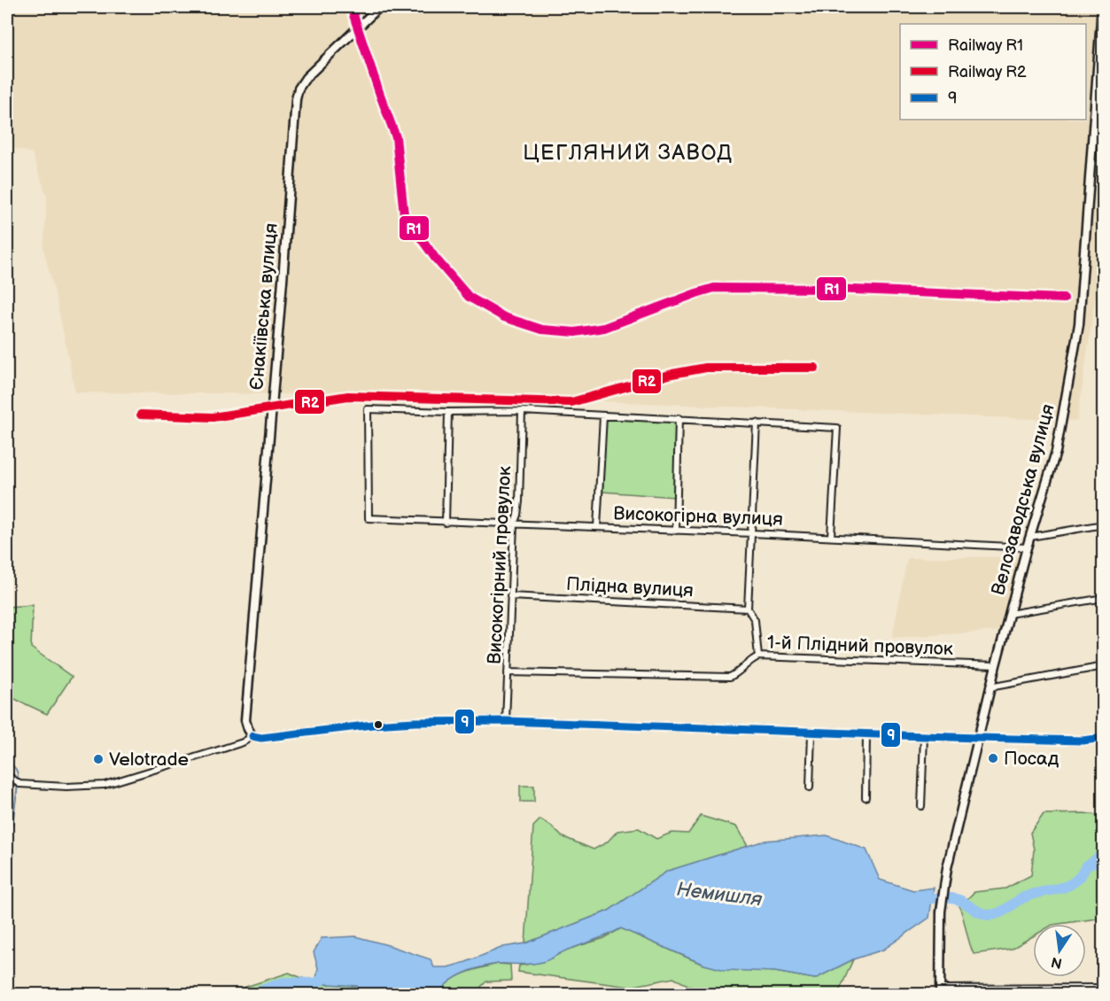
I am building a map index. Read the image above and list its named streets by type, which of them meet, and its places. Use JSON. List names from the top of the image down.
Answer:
{
  "streets": {
    "street": [
      "Єнакіївська вулиця",
      "Велозаводська вулиця",
      "Високогірна вулиця",
      "Високогірний провулок",
      "Плідна вулиця",
      "1-й Плідний провулок"
    ]
  },
  "crossings": [
    ["Велозаводська вулиця", "Високогірна вулиця"],
    ["Велозаводська вулиця", "1-й Плідний провулок"],
    ["Високогірна вулиця", "Високогірний провулок"],
    ["Високогірний провулок", "Плідна вулиця"],
    ["Високогірний провулок", "1-й Плідний провулок"]
  ],
  "districts": ["ЦЕГЛЯНИЙ ЗАВОД"],
  "water": ["Немишля"],
  "places": ["Посад", "Velotrade"],
  "lines": ["rail line R1", "rail line R2", "transit line 9"],
  "legend": ["Railway R1", "Railway R2", "9"],
  "north": "bottom"
}
